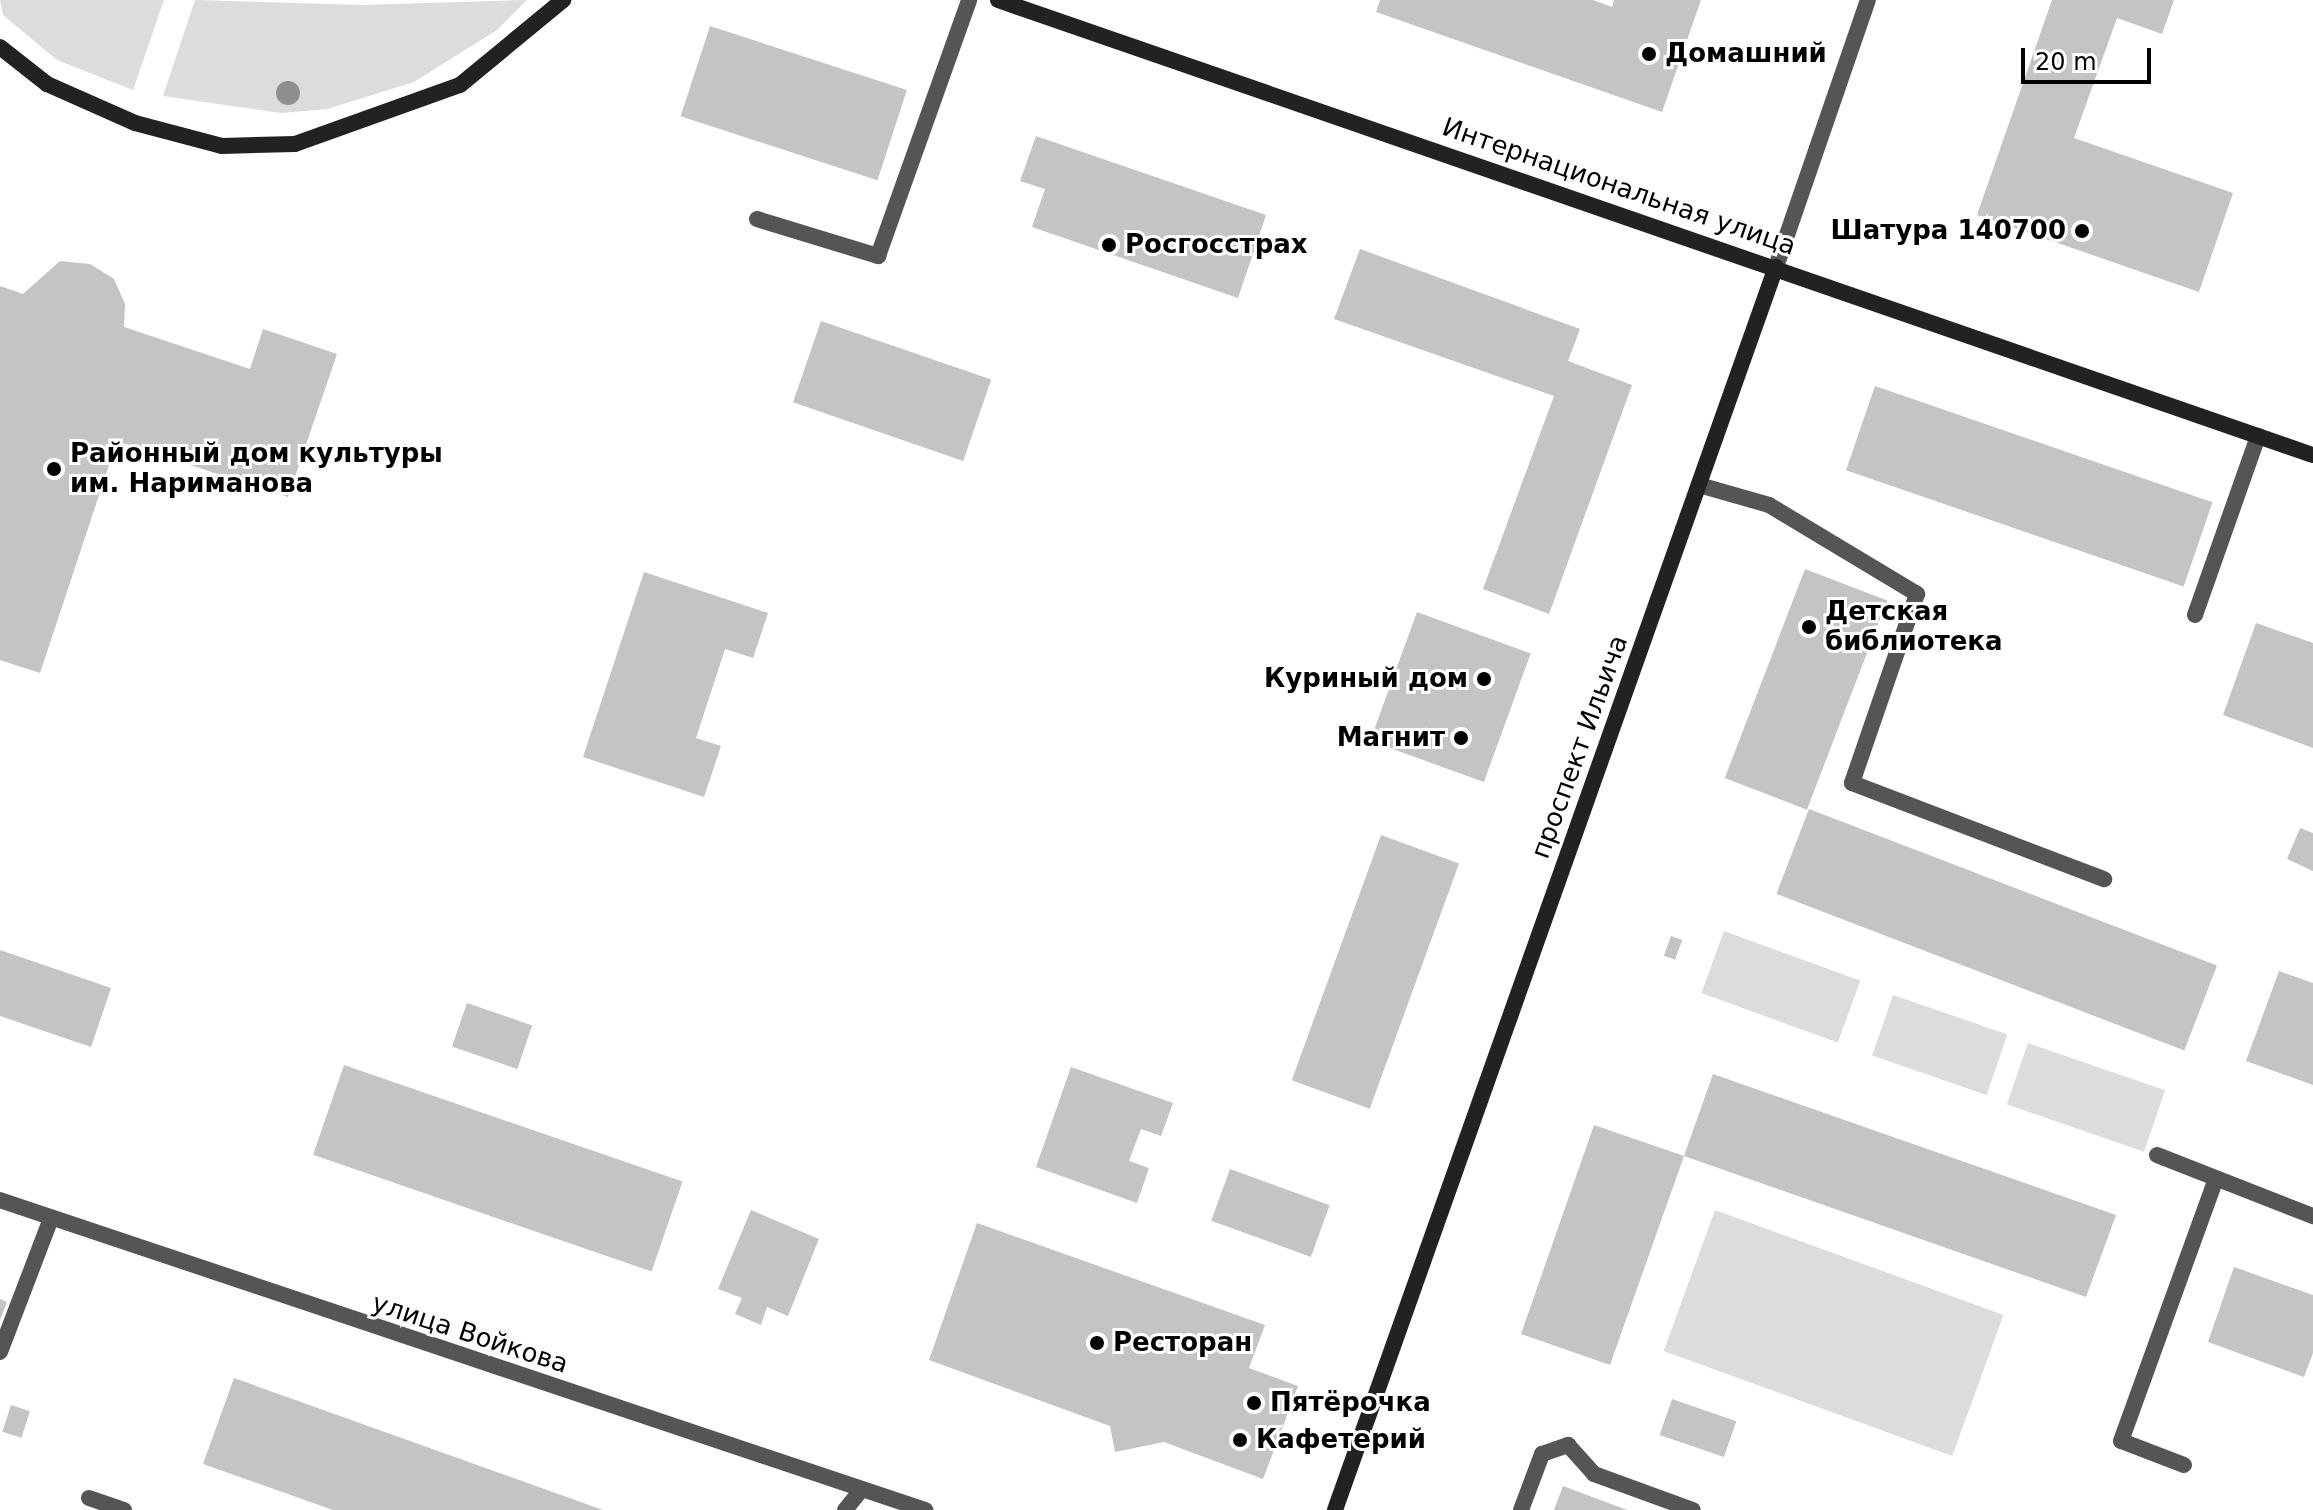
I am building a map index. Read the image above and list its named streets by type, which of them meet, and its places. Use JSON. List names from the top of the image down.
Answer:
{
  "streets": {
    "street": ["Интернациональная улица", "проспект Ильича", "улица Войкова"]
  },
  "crossings": [
    ["Интернациональная улица", "проспект Ильича"]
  ],
  "places": [
    "Домашний",
    "Шатура 140700",
    "Росгосстрах",
    "Районный дом культуры им. Нариманова",
    "Детская библиотека",
    "Куриный дом",
    "Магнит",
    "Ресторан",
    "Пятёрочка",
    "Кафетерий"
  ],
  "scale_bar": "20 m"
}
